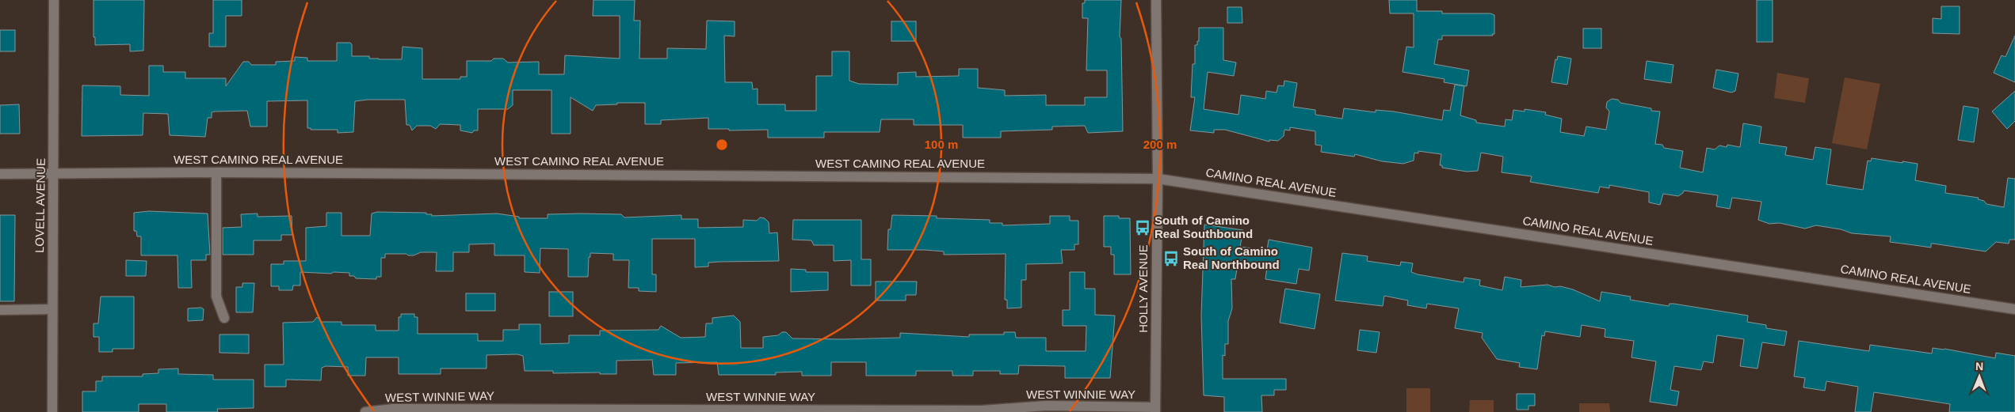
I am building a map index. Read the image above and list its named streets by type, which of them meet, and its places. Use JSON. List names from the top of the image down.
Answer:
{
  "streets": {
    "street": [
      "WEST CAMINO REAL AVENUE",
      "CAMINO REAL AVENUE",
      "LOVELL AVENUE",
      "HOLLY AVENUE",
      "WEST WINNIE WAY"
    ]
  },
  "crossings": [
    ["WEST CAMINO REAL AVENUE", "CAMINO REAL AVENUE"],
    ["WEST CAMINO REAL AVENUE", "LOVELL AVENUE"],
    ["WEST CAMINO REAL AVENUE", "HOLLY AVENUE"],
    ["CAMINO REAL AVENUE", "HOLLY AVENUE"],
    ["HOLLY AVENUE", "WEST WINNIE WAY"]
  ],
  "places": {
    "bus stop": ["South of Camino Real Southbound", "South of Camino Real Northbound"]
  },
  "north": "top",
  "rings": ["100 m", "200 m"]
}
